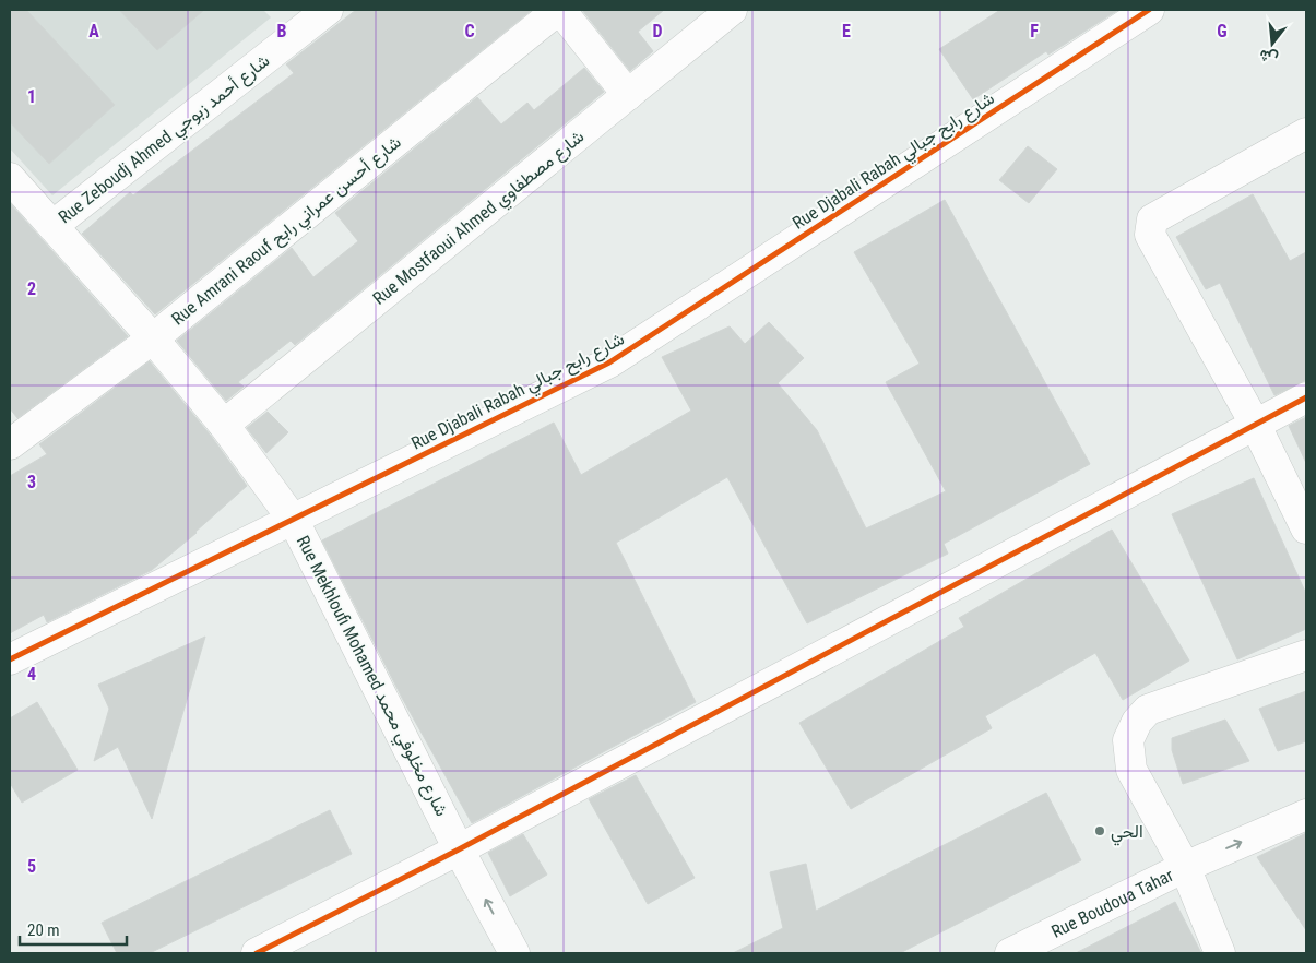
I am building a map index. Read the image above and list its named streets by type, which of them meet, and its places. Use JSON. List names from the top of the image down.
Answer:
{
  "streets": {
    "street": [
      "Rue Zeboudj Ahmed شارع أحمد زبوجي",
      "Rue Djabali Rabah شارع رابح جبالي",
      "Rue Mostfaoui Ahmed شارع مصطفاوي",
      "Rue Amrani Raouf شارع أحسن عمراني رابح",
      "Rue Mekhloufi Mohamed شارع مخلوفي محمد",
      "Rue Boudoua Tahar"
    ]
  },
  "crossings": [
    ["Rue Zeboudj Ahmed شارع أحمد زبوجي", "Rue Mekhloufi Mohamed شارع مخلوفي محمد"],
    ["Rue Djabali Rabah شارع رابح جبالي", "Rue Mekhloufi Mohamed شارع مخلوفي محمد"],
    ["Rue Mostfaoui Ahmed شارع مصطفاوي", "Rue Mekhloufi Mohamed شارع مخلوفي محمد"],
    ["Rue Amrani Raouf شارع أحسن عمراني رابح", "Rue Mekhloufi Mohamed شارع مخلوفي محمد"]
  ],
  "one_way": ["Rue Boudoua Tahar"],
  "places": ["الحي"],
  "scale_bar": "20 m",
  "north": "bottom",
  "grid": {
    "columns": [
      "A",
      "B",
      "C",
      "D",
      "E",
      "F",
      "G"
    ],
    "rows": [
      "1",
      "2",
      "3",
      "4",
      "5"
    ]
  }
}
